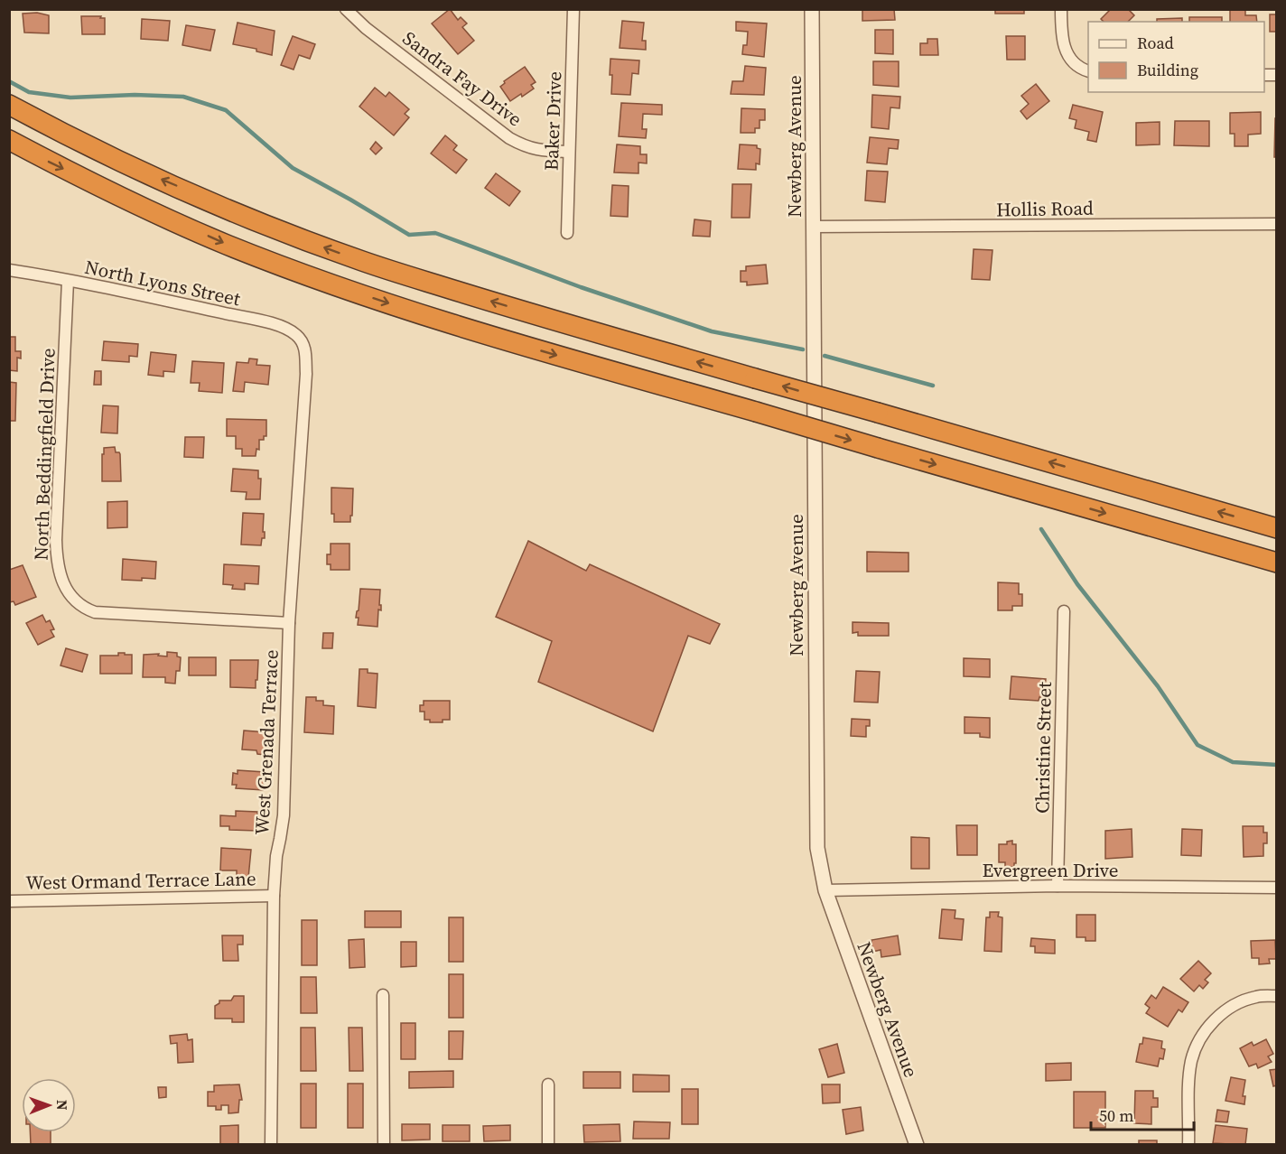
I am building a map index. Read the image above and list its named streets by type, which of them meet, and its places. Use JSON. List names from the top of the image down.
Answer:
{
  "streets": {
    "street": [
      "Sandra Fay Drive",
      "Baker Drive",
      "Newberg Avenue",
      "Hollis Road",
      "North Lyons Street",
      "North Beddingfield Drive",
      "West Grenada Terrace",
      "Christine Street",
      "Evergreen Drive",
      "West Ormand Terrace Lane"
    ]
  },
  "crossings": [
    ["Sandra Fay Drive", "Baker Drive"],
    ["Newberg Avenue", "Hollis Road"],
    ["Newberg Avenue", "Evergreen Drive"],
    ["North Lyons Street", "North Beddingfield Drive"],
    ["North Lyons Street", "West Grenada Terrace"],
    ["North Beddingfield Drive", "West Grenada Terrace"],
    ["West Grenada Terrace", "West Ormand Terrace Lane"],
    ["Christine Street", "Evergreen Drive"]
  ],
  "legend": ["Road", "Building"],
  "scale_bar": "50 m",
  "north": "right"
}
